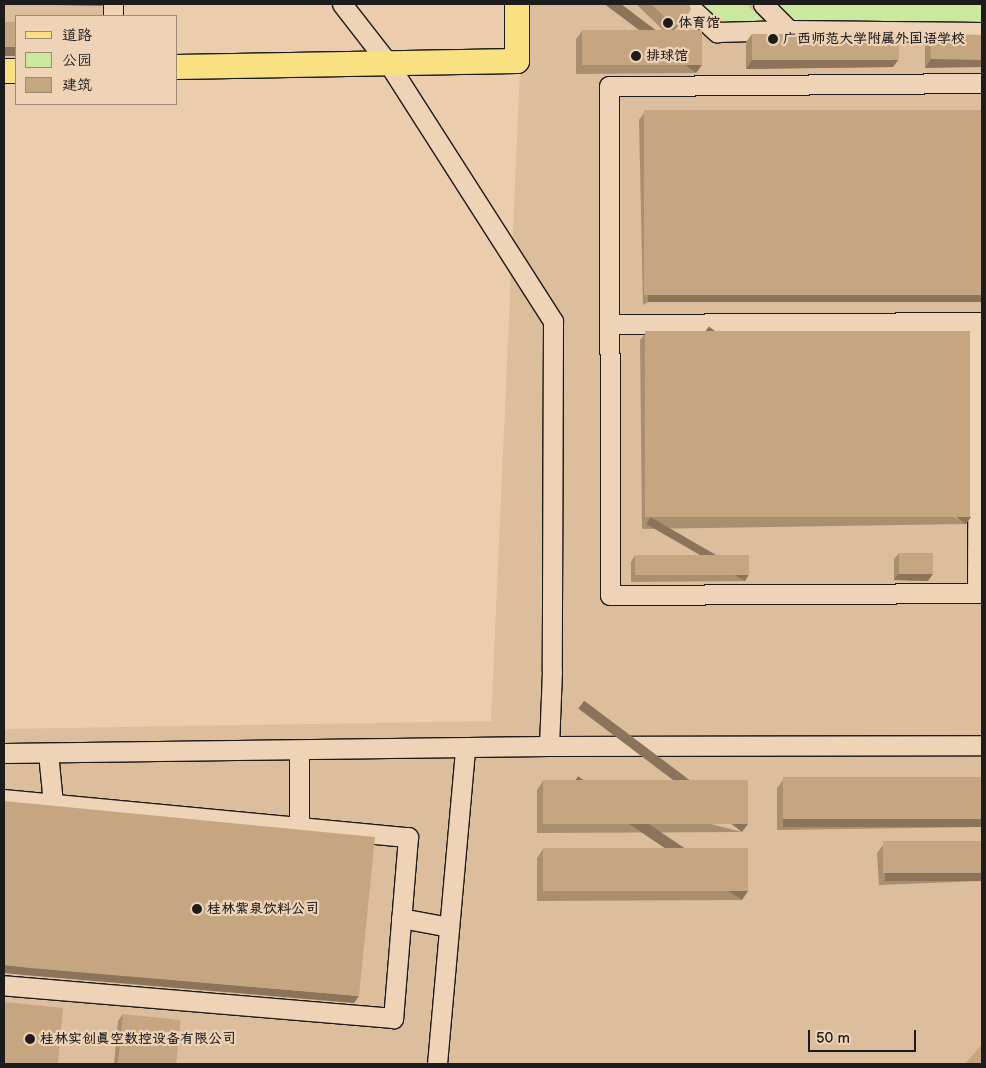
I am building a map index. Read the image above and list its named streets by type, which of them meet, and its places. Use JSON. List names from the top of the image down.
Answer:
{
  "places": [
    "体育馆",
    "广西师范大学附属外国语学校",
    "排球馆",
    "桂林紫泉饮料公司",
    "桂林实创真空数控设备有限公司"
  ],
  "legend": ["道路", "公园", "建筑"],
  "scale_bar": "50 m"
}
